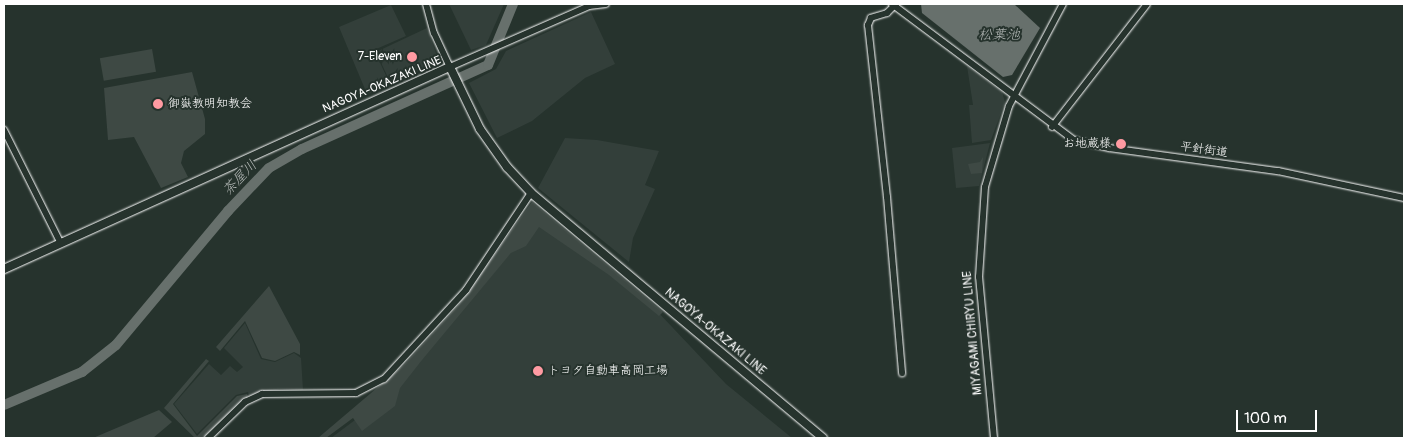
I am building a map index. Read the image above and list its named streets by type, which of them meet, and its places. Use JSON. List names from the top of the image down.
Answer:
{
  "streets": {
    "main road": ["NAGOYA-OKAZAKI LINE"],
    "street": ["平針街道", "MIYAGAMI CHIRYU LINE"]
  },
  "crossings": [
    ["平針街道", "MIYAGAMI CHIRYU LINE"]
  ],
  "water": ["松葉池", "茶屋川"],
  "places": [
    "7-Eleven",
    "御嶽教明知教会",
    "お地蔵様",
    "トヨタ自動車高岡工場"
  ],
  "scale_bar": "100 m"
}
